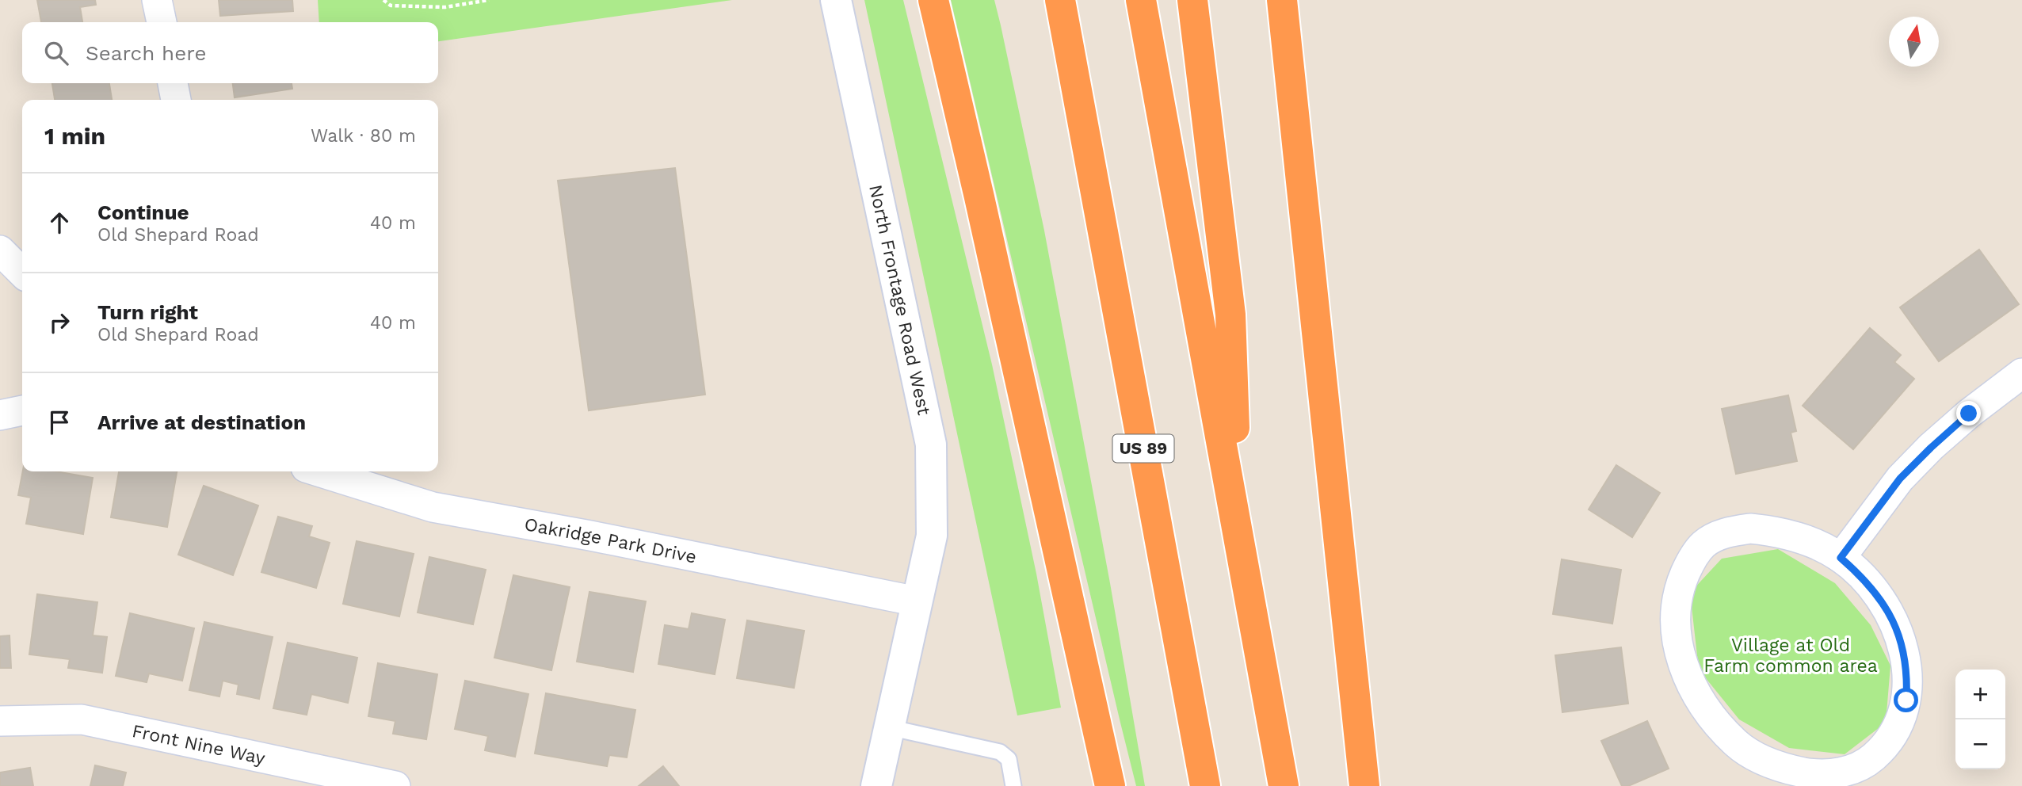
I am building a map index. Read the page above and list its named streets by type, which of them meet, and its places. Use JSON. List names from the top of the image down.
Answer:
{
  "streets": {
    "highway": ["US 89"],
    "street": ["North Frontage Road West", "Oakridge Park Drive", "Front Nine Way"]
  },
  "crossings": [
    ["North Frontage Road West", "Oakridge Park Drive"]
  ],
  "parks": ["Village at Old Farm common area"],
  "north": "top",
  "page": {
    "search": "Search here",
    "heading": ["1 min", "Walk · 80 m"],
    "list": [
      ["Continue", "Old Shepard Road", "40 m"],
      ["Turn right", "Old Shepard Road", "40 m"],
      "Arrive at destination"
    ],
    "map_buttons": ["+", "−"]
  }
}
